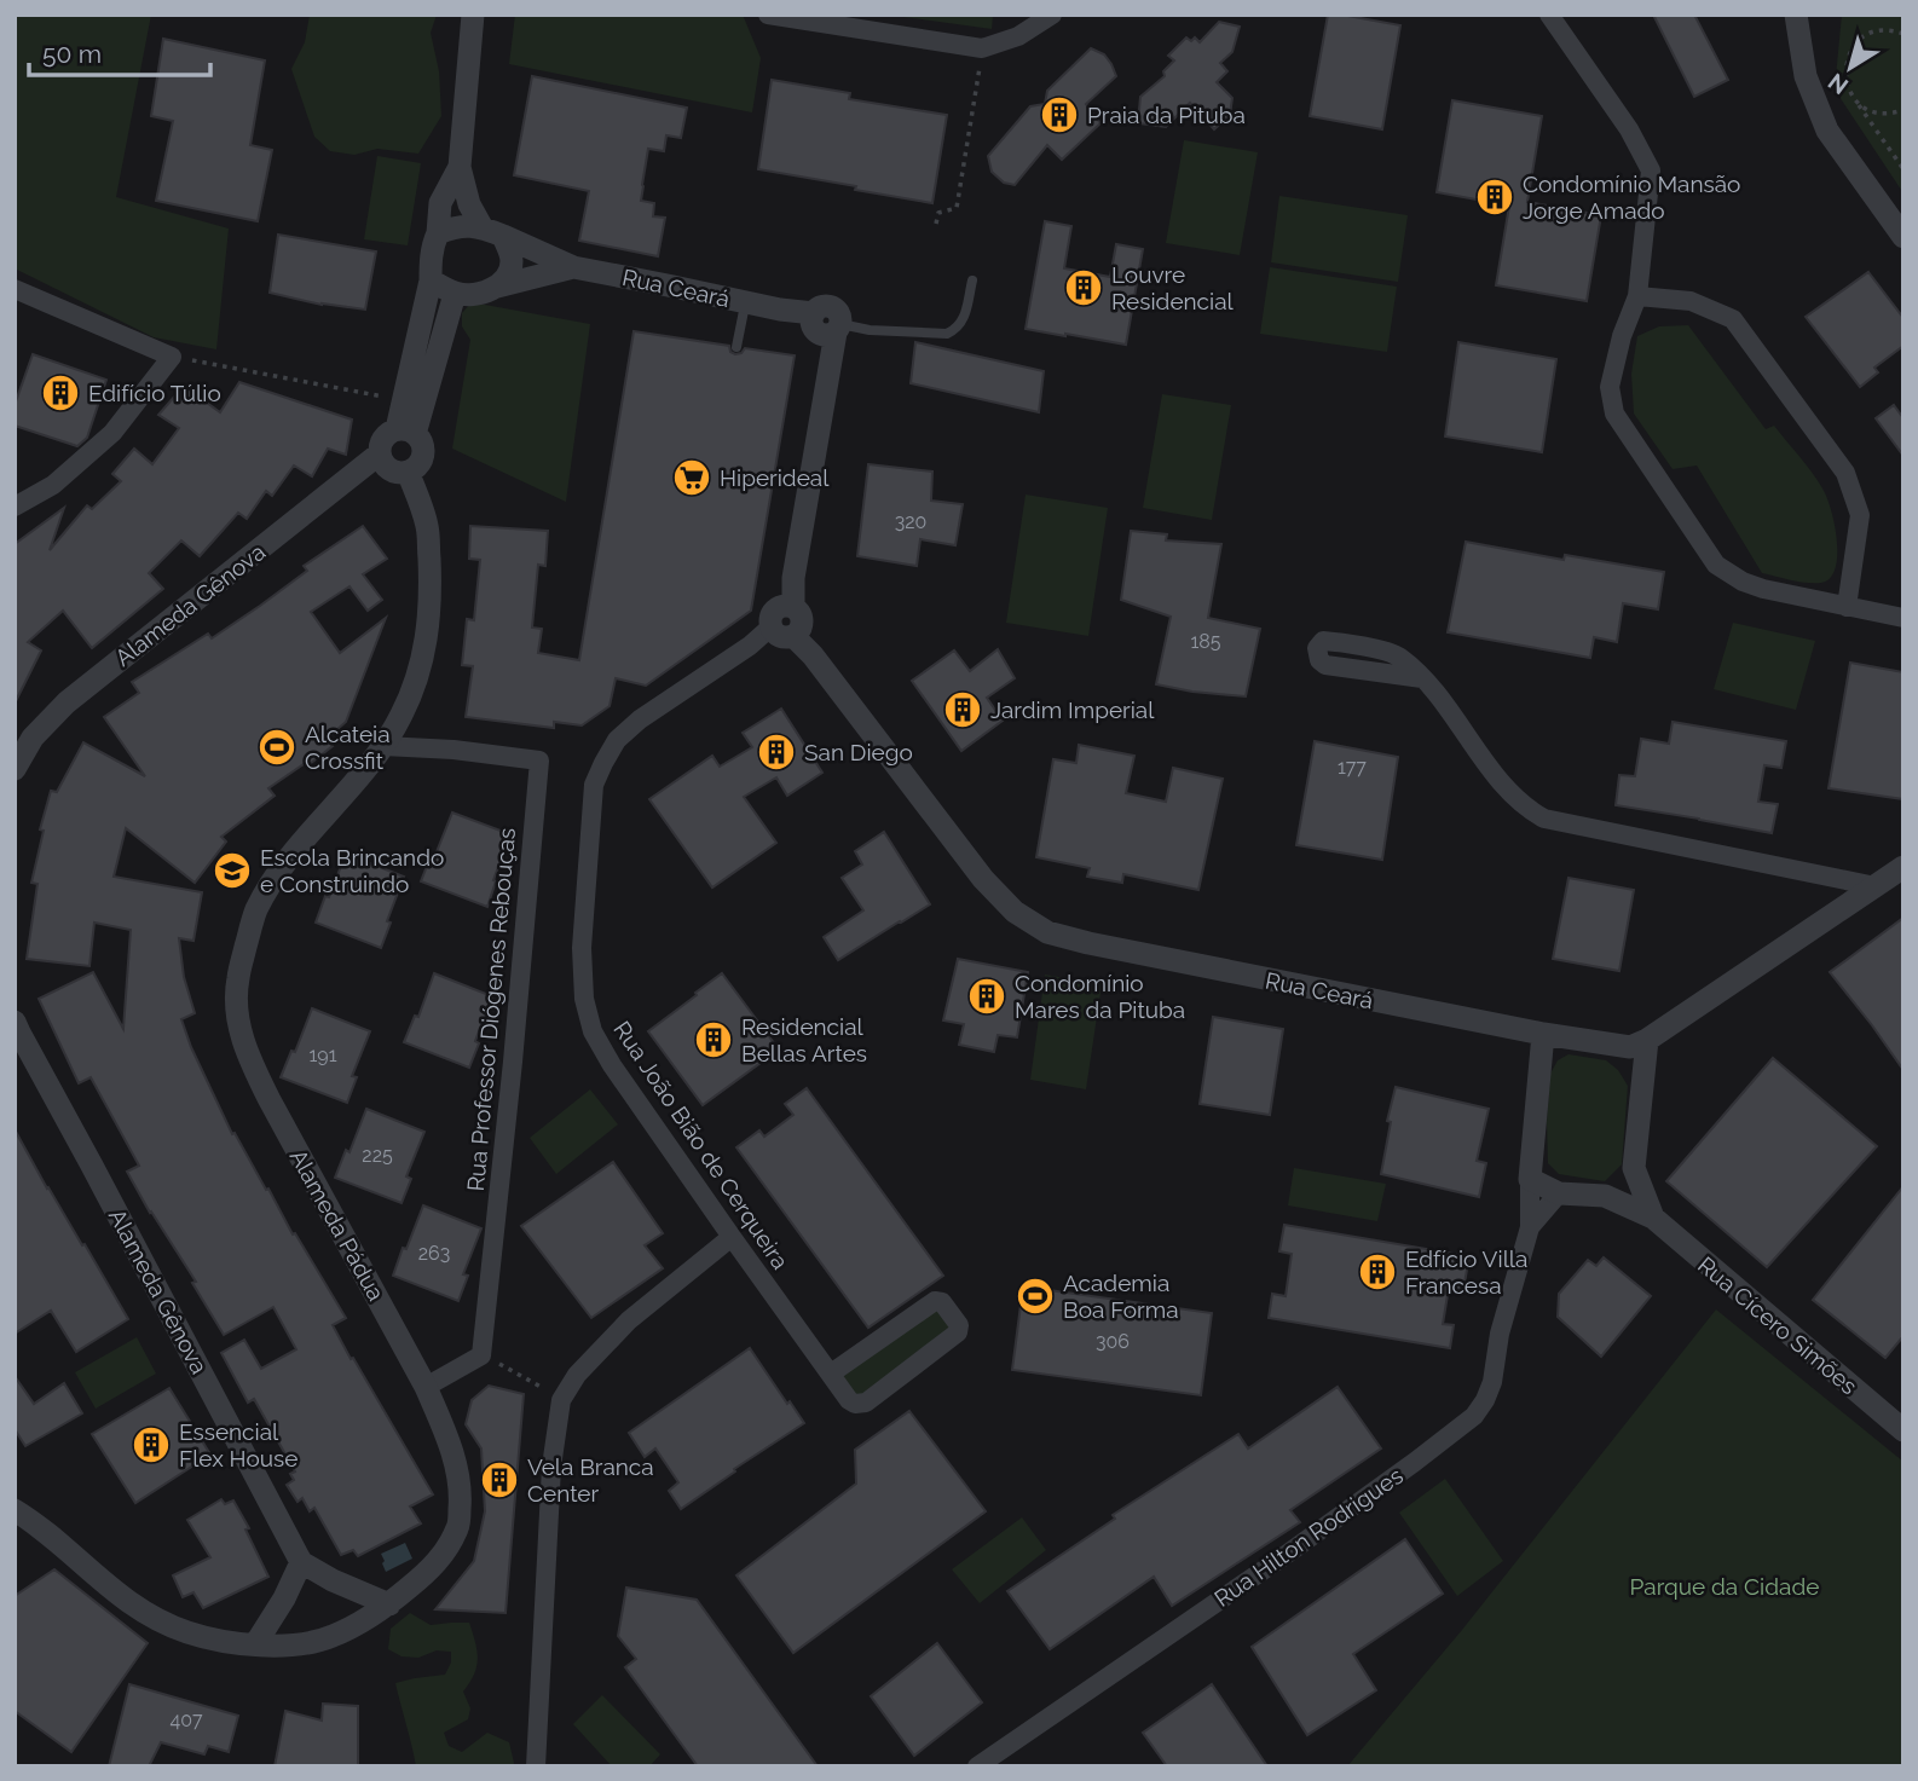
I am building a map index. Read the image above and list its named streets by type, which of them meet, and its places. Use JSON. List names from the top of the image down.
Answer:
{
  "streets": {
    "street": [
      "Rua Ceará",
      "Alameda Gênova",
      "Rua Professor Diógenes Rebouças",
      "Rua João Bião de Cerqueira",
      "Alameda Pádua",
      "Rua Cícero Simões",
      "Rua Hilton Rodrigues"
    ]
  },
  "crossings": [
    ["Rua Ceará", "Rua João Bião de Cerqueira"],
    ["Rua Ceará", "Rua Cícero Simões"],
    ["Rua Ceará", "Rua Hilton Rodrigues"],
    ["Alameda Gênova", "Alameda Pádua"],
    ["Rua Professor Diógenes Rebouças", "Alameda Pádua"],
    ["Rua Cícero Simões", "Rua Hilton Rodrigues"]
  ],
  "parks": ["Parque da Cidade"],
  "places": {
    "building": [
      "Praia da Pituba",
      "Condomínio Mansão Jorge Amado",
      "Louvre Residencial",
      "Edifício Túlio",
      "Jardim Imperial",
      "San Diego",
      "Condomínio Mares da Pituba",
      "Residencial Bellas Artes",
      "Edfício Villa Francesa",
      "Essencial Flex House",
      "Vela Branca Center"
    ],
    "supermarket": ["Hiperideal"],
    "sports": ["Alcateia Crossfit", "Academia Boa Forma"],
    "school or university": ["Escola Brincando e Construindo"]
  },
  "house_numbers": [
    "320",
    "185",
    "177",
    "191",
    "225",
    "263",
    "306",
    "407"
  ],
  "scale_bar": "50 m",
  "north": "bottom left"
}
